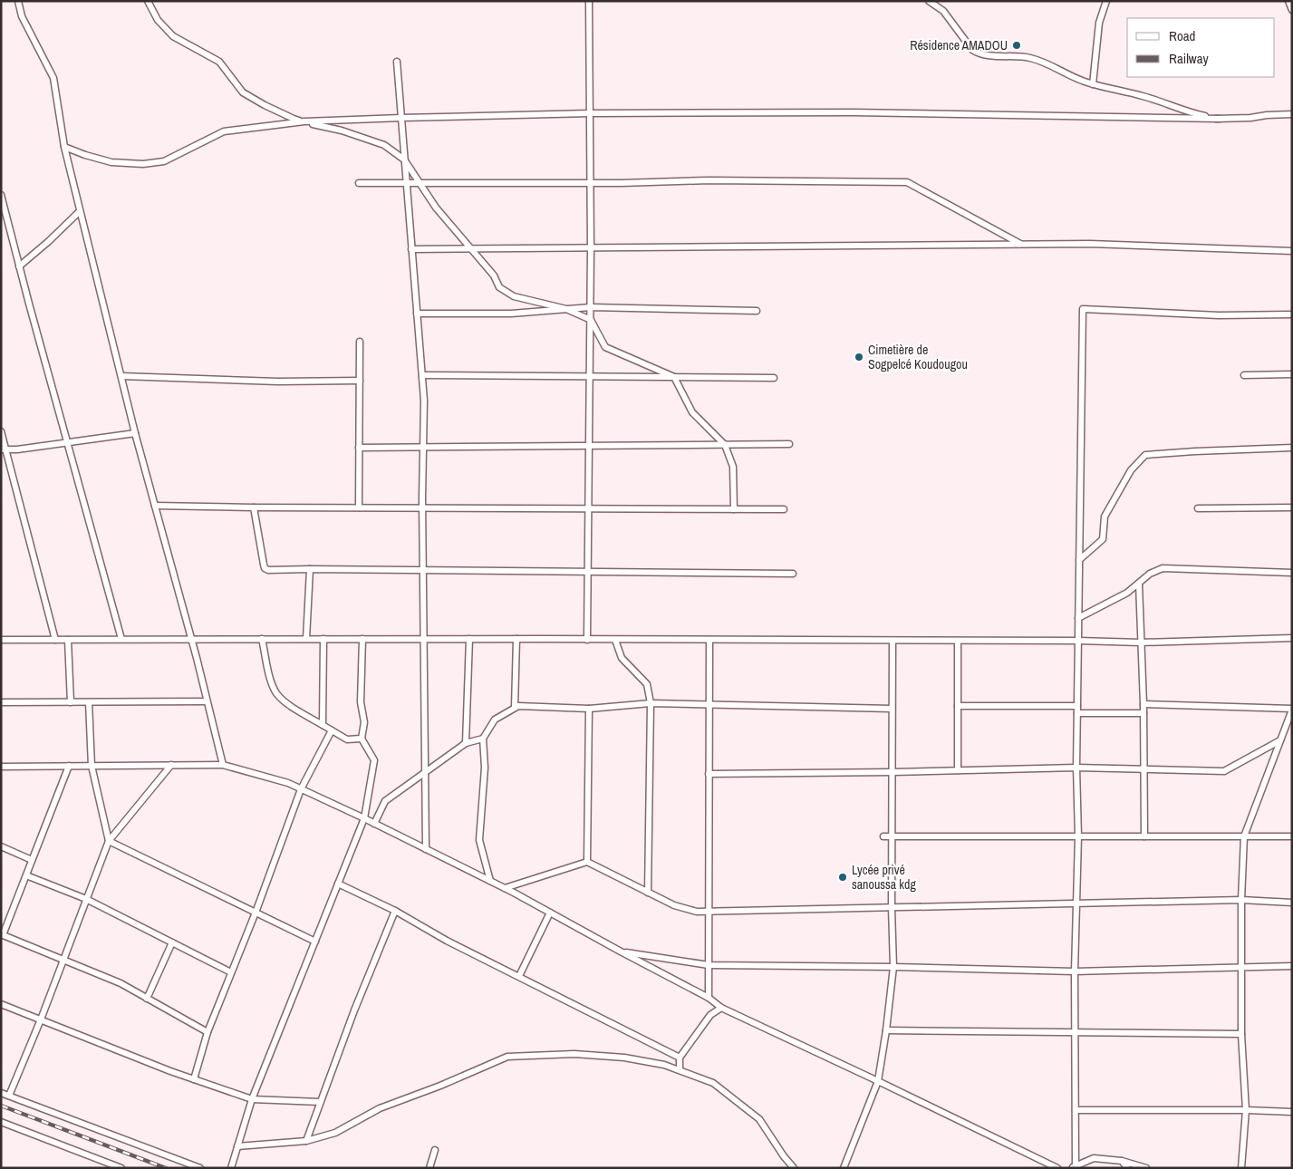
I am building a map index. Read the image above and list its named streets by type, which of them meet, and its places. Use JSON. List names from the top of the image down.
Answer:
{
  "places": ["Résidence AMADOU", "Cimetière de Sogpelcé Koudougou", "Lycée privé sanoussa kdg"],
  "legend": ["Road", "Railway"]
}
